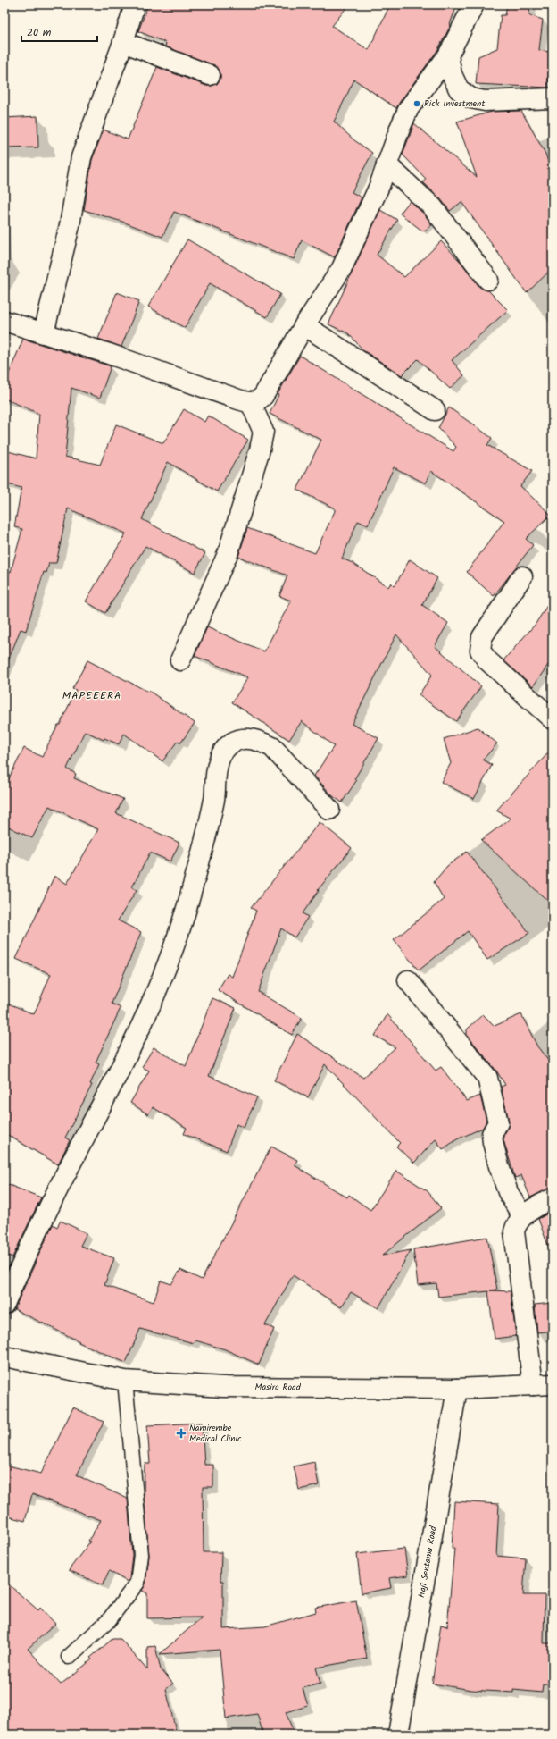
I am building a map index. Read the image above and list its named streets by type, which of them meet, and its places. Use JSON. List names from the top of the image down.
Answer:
{
  "streets": {
    "street": ["Masiro Road", "Haji Sentamu Road"]
  },
  "crossings": [
    ["Masiro Road", "Haji Sentamu Road"]
  ],
  "districts": ["MAPEEERA"],
  "places": {
    "other": ["Rick Investment"],
    "health": ["Namirembe Medical Clinic"]
  },
  "scale_bar": "20 m"
}
